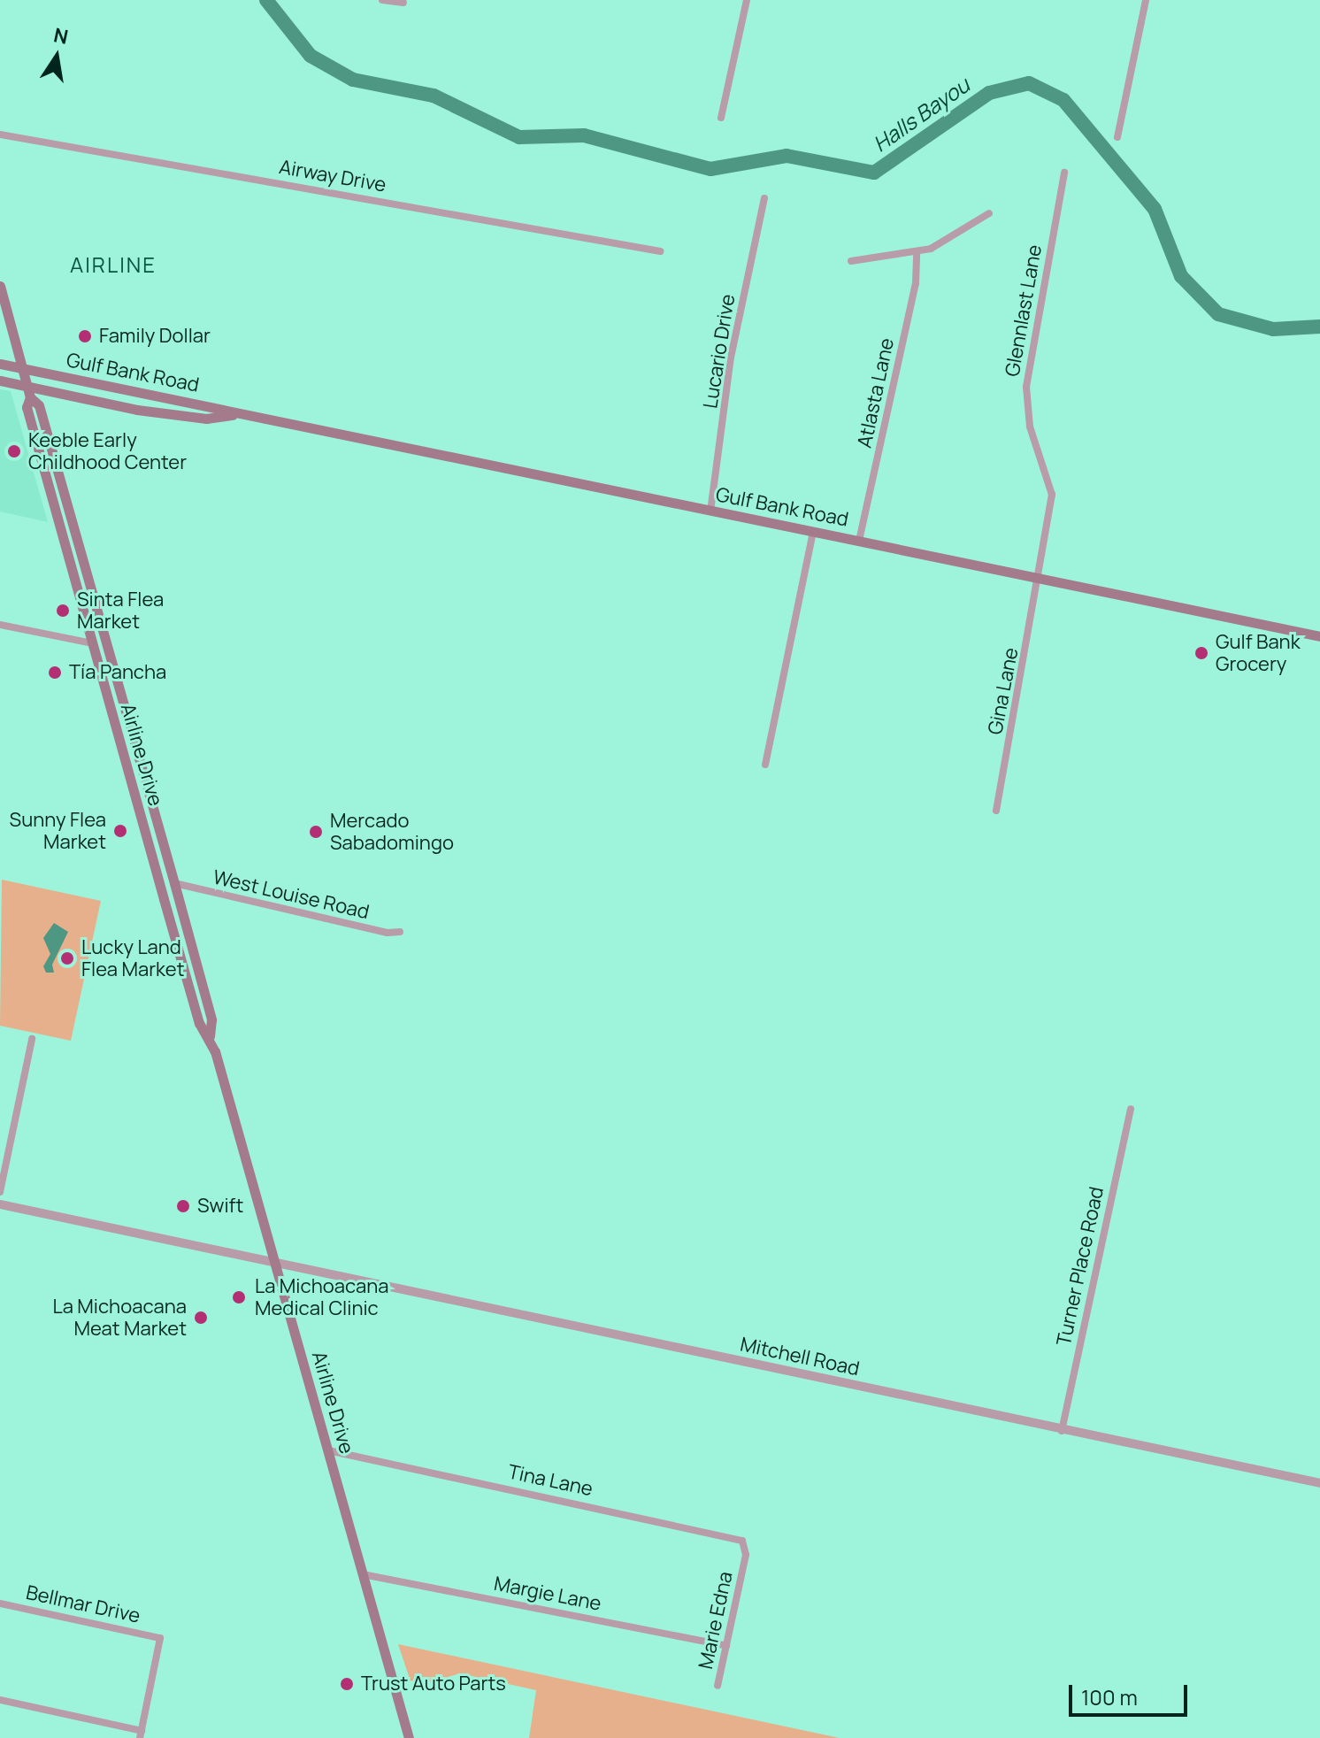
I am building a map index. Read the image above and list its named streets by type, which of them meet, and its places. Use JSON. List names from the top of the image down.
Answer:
{
  "streets": {
    "main road": ["Gulf Bank Road", "Airline Drive"],
    "street": [
      "Airway Drive",
      "Glennlast Lane",
      "Lucario Drive",
      "Atlasta Lane",
      "Gina Lane",
      "West Louise Road",
      "Turner Place Road",
      "Mitchell Road",
      "Tina Lane",
      "Margie Lane",
      "Bellmar Drive",
      "Marie Edna"
    ]
  },
  "crossings": [
    ["Glennlast Lane", "Gulf Bank Road"],
    ["Glennlast Lane", "Gina Lane"],
    ["Lucario Drive", "Gulf Bank Road"],
    ["Gulf Bank Road", "Atlasta Lane"],
    ["Gulf Bank Road", "Gina Lane"],
    ["Gulf Bank Road", "Airline Drive"],
    ["Airline Drive", "West Louise Road"],
    ["Airline Drive", "Mitchell Road"],
    ["Airline Drive", "Tina Lane"],
    ["Airline Drive", "Margie Lane"],
    ["Turner Place Road", "Mitchell Road"],
    ["Tina Lane", "Marie Edna"],
    ["Margie Lane", "Marie Edna"]
  ],
  "districts": ["AIRLINE"],
  "water": ["Halls Bayou"],
  "places": [
    "Family Dollar",
    "Keeble Early Childhood Center",
    "Sinta Flea Market",
    "Gulf Bank Grocery",
    "Tía Pancha",
    "Sunny Flea Market",
    "Mercado Sabadomingo",
    "Lucky Land Flea Market",
    "Swift",
    "La Michoacana Medical Clinic",
    "La Michoacana Meat Market",
    "Trust Auto Parts"
  ],
  "scale_bar": "100 m",
  "north": "top"
}
